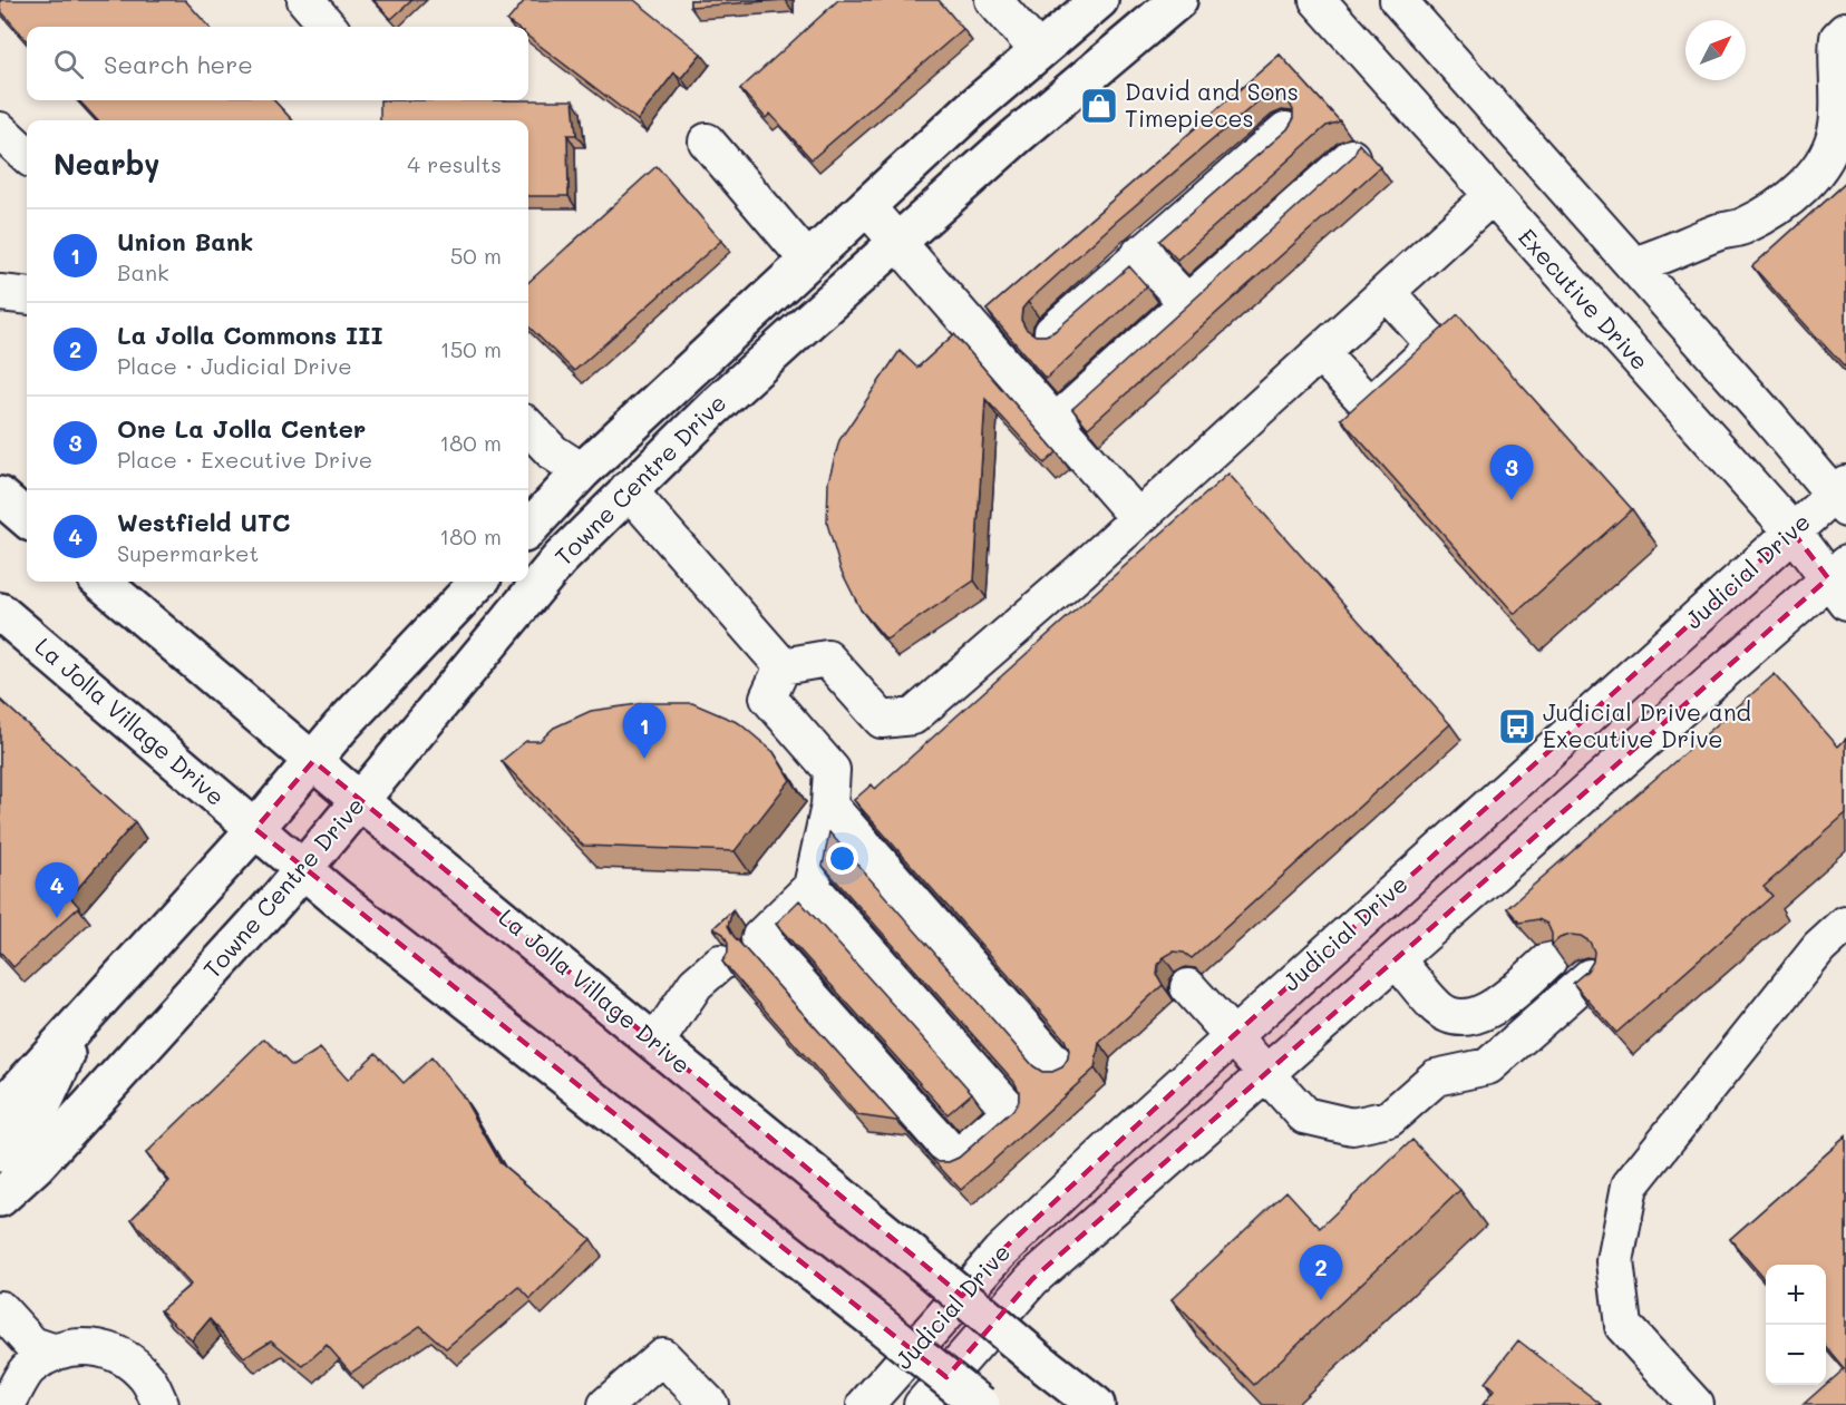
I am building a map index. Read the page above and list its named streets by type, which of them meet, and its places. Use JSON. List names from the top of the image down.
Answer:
{
  "streets": {
    "main road": ["Towne Centre Drive", "La Jolla Village Drive"],
    "street": ["Executive Drive", "Judicial Drive"]
  },
  "crossings": [
    ["Executive Drive", "Judicial Drive"],
    ["Towne Centre Drive", "La Jolla Village Drive"]
  ],
  "places": {
    "shop": ["David and Sons Timepieces"],
    "bus stop": ["Judicial Drive and Executive Drive"]
  },
  "north": "top right",
  "page": {
    "search": "Search here",
    "heading": ["Nearby", "4 results"],
    "list": [
      {
        "mark": "1",
        "name": "Union Bank",
        "note": "Bank",
        "value": "50 m"
      },
      {
        "mark": "2",
        "name": "La Jolla Commons III",
        "note": "Place · Judicial Drive",
        "value": "150 m"
      },
      {
        "mark": "3",
        "name": "One La Jolla Center",
        "note": "Place · Executive Drive",
        "value": "180 m"
      },
      {
        "mark": "4",
        "name": "Westfield UTC",
        "note": "Supermarket",
        "value": "180 m"
      }
    ],
    "pins": [
      "3",
      "1",
      "4",
      "2"
    ],
    "map_buttons": ["+", "−"]
  }
}
